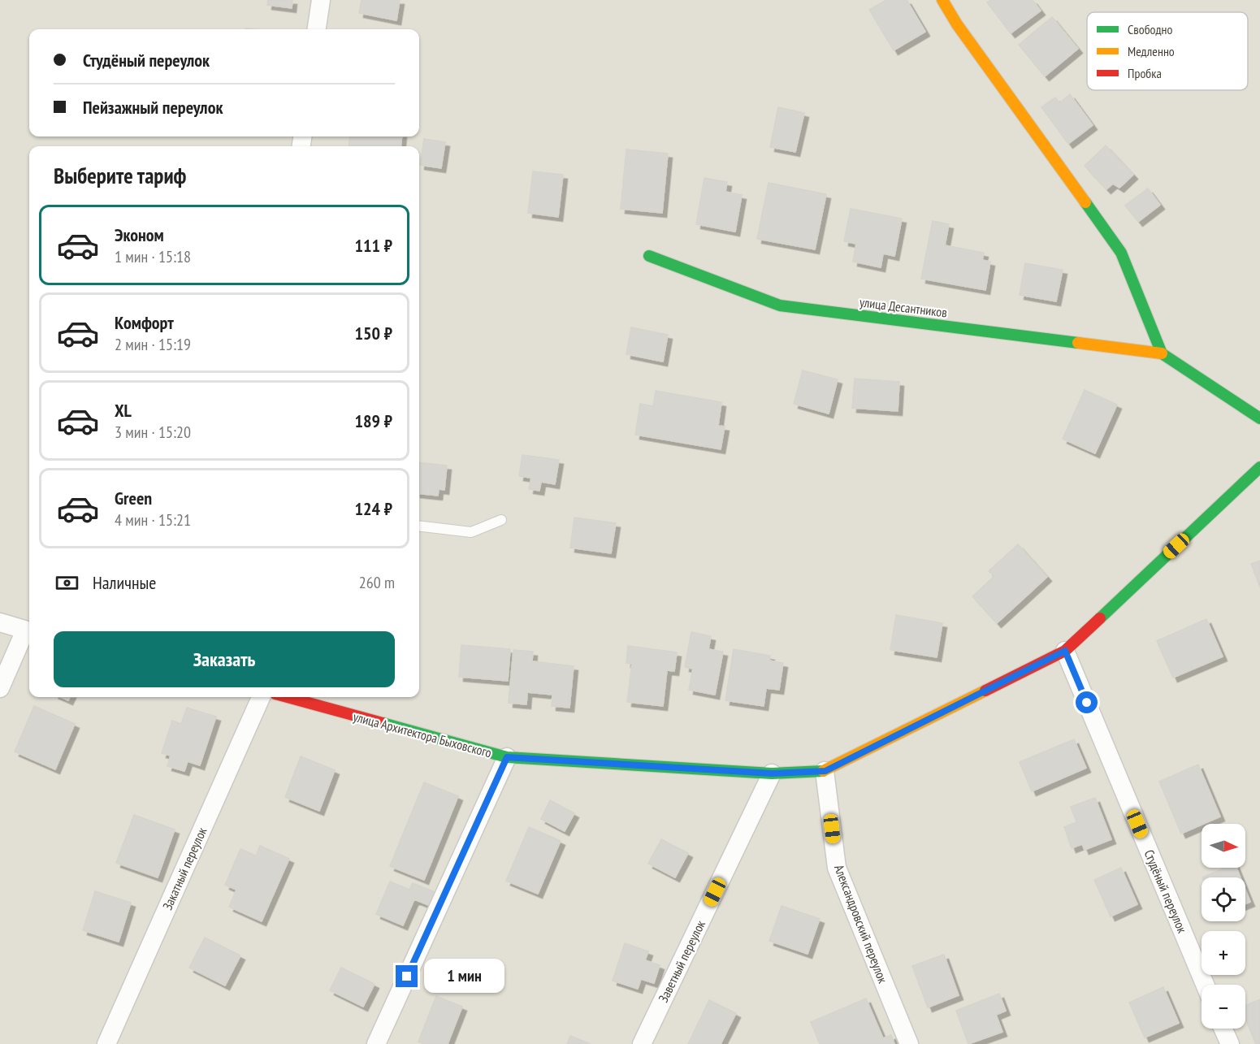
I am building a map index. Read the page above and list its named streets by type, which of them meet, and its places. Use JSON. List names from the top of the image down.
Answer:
{
  "streets": {
    "street": [
      "улица Десантников",
      "улица Архитектора Быховского",
      "Закатный переулок",
      "Студёный переулок",
      "Александровский переулок",
      "Заветный переулок"
    ]
  },
  "crossings": [
    ["улица Архитектора Быховского", "Студёный переулок"],
    ["улица Архитектора Быховского", "Александровский переулок"],
    ["улица Архитектора Быховского", "Заветный переулок"]
  ],
  "legend": ["Свободно", "Медленно", "Пробка"],
  "north": "right",
  "page": {
    "banner": ["Студёный переулок", "Пейзажный переулок"],
    "heading": "Выберите тариф",
    "list": [
      {
        "name": "Эконом",
        "note": "1 мин · 15:18",
        "value": "111 ₽"
      },
      {
        "name": "Комфорт",
        "note": "2 мин · 15:19",
        "value": "150 ₽"
      },
      {
        "name": "XL",
        "note": "3 мин · 15:20",
        "value": "189 ₽"
      },
      {
        "name": "Green",
        "note": "4 мин · 15:21",
        "value": "124 ₽"
      }
    ],
    "pay": ["Наличные", "260 m"],
    "buttons": "Заказать",
    "map_buttons": ["+", "−"],
    "bubble": "1 мин"
  }
}
